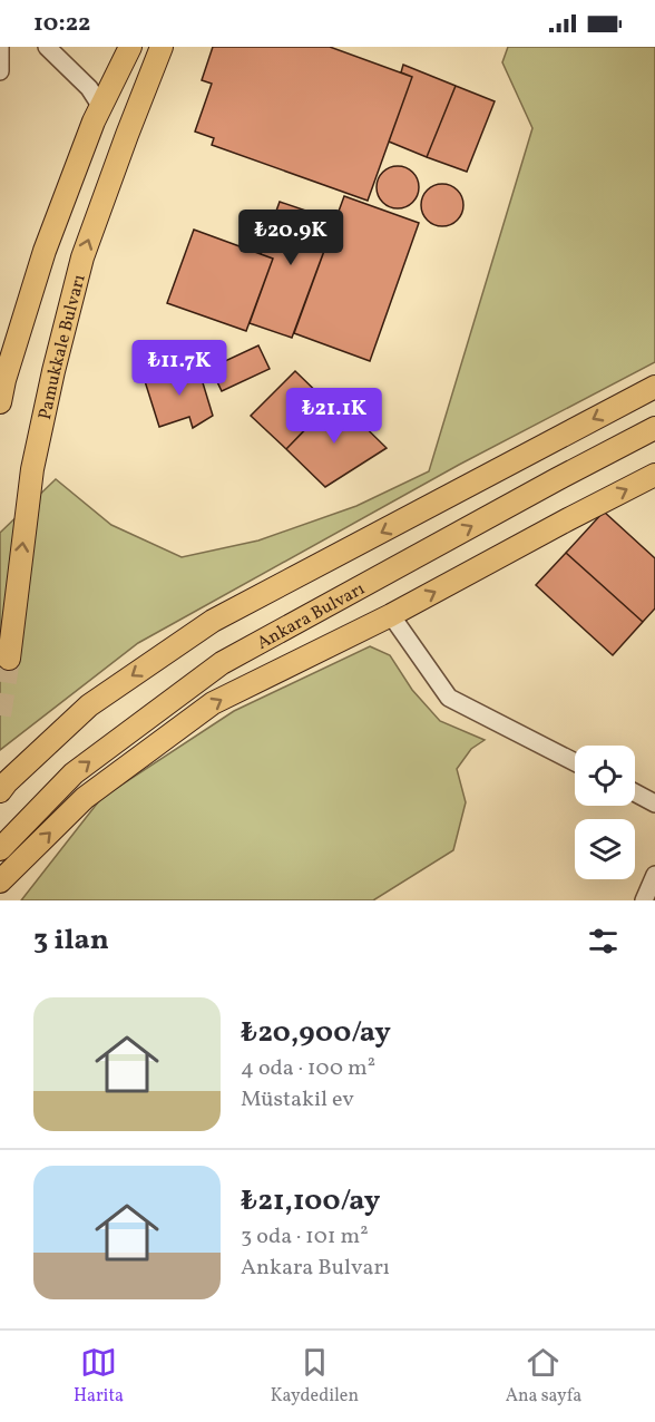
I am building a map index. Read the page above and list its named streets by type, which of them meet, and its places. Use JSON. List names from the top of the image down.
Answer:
{
  "streets": {
    "main road": ["Pamukkale Bulvarı", "Ankara Bulvarı"]
  },
  "page": {
    "status": "10:22",
    "price": ["₺20.9K", "₺11.7K", "₺21.1K"],
    "heading": "3 ilan",
    "list": [
      {
        "name": "₺20,900/ay",
        "note": "4 oda · 100 m² · Müstakil ev"
      },
      {
        "name": "₺21,100/ay",
        "note": "3 oda · 101 m² · Ankara Bulvarı"
      }
    ],
    "tabs": ["Harita", "Kaydedilen", "Ana sayfa"]
  }
}
